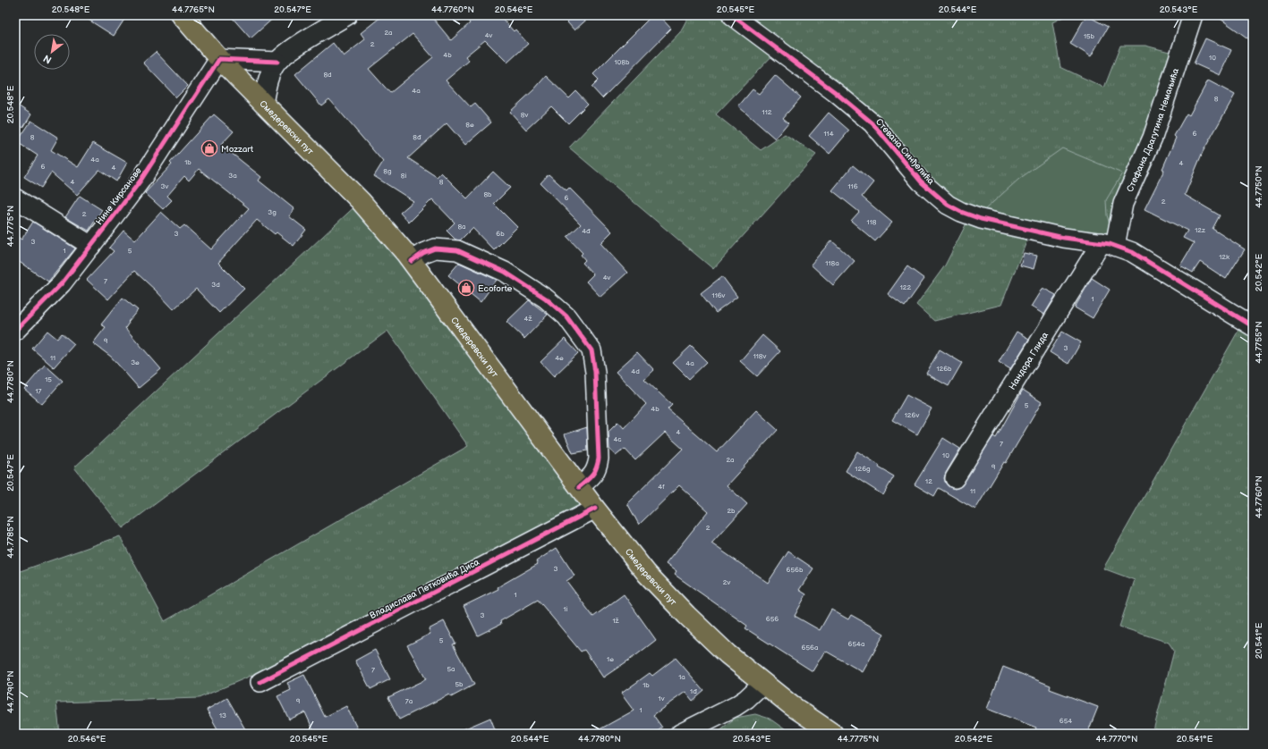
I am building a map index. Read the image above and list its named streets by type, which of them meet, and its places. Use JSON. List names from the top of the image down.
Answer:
{
  "streets": {
    "main road": ["Смедеревски пут"],
    "street": [
      "Стефана Драгутина Немањића",
      "Стевана Синђелића",
      "Нине Кирсанове",
      "Нандора Глида",
      "Владислава Петковића Диса"
    ]
  },
  "crossings": [
    ["Смедеревски пут", "Нине Кирсанове"],
    ["Смедеревски пут", "Владислава Петковића Диса"],
    ["Стефана Драгутина Немањића", "Стевана Синђелића"],
    ["Стефана Драгутина Немањића", "Нандора Глида"],
    ["Стевана Синђелића", "Нандора Глида"]
  ],
  "places": {
    "shop": ["Mozzart", "Ecoforte"]
  },
  "house_numbers": [
    "2a",
    "4v",
    "15b",
    "2",
    "4b",
    "10",
    "108b",
    "8d",
    "4a",
    "8",
    "112",
    "8v",
    "8e",
    "114",
    "6",
    "8",
    "8đ",
    "4a",
    "1b",
    "4",
    "6",
    "4",
    "8g",
    "3a",
    "8i",
    "4",
    "8",
    "3v",
    "116",
    "8b",
    "6",
    "2",
    "3g",
    "2",
    "118",
    "8a",
    "12z",
    "4đ",
    "3",
    "6b",
    "3",
    "1",
    "5",
    "12k",
    "118a",
    "4v",
    "7",
    "3d",
    "122",
    "116v",
    "1",
    "4ž",
    "9",
    "3",
    "118v",
    "11",
    "4e",
    "3e",
    "4a",
    "126b",
    "4d",
    "15",
    "17",
    "5",
    "4b",
    "126v",
    "4",
    "4c",
    "7",
    "10",
    "2a",
    "9",
    "126g",
    "12",
    "4f",
    "11",
    "2b",
    "2",
    "3",
    "656b",
    "2v",
    "1",
    "1i",
    "3",
    "656",
    "1ž",
    "5",
    "654a",
    "656a",
    "1e",
    "5a",
    "7",
    "1a",
    "5b",
    "1b",
    "1đ",
    "1v",
    "9",
    "7a",
    "1",
    "13",
    "654"
  ],
  "north": "bottom left",
  "coordinates": [
    "20.548°E",
    "44.7765°N",
    "20.547°E",
    "44.7760°N",
    "20.546°E",
    "20.545°E",
    "20.544°E",
    "20.543°E",
    "44.7750°N",
    "44.7775°N",
    "20.542°E",
    "44.7755°N",
    "44.7780°N",
    "44.7785°N",
    "20.541°E",
    "44.7790°N",
    "44.7770°N"
  ]
}
